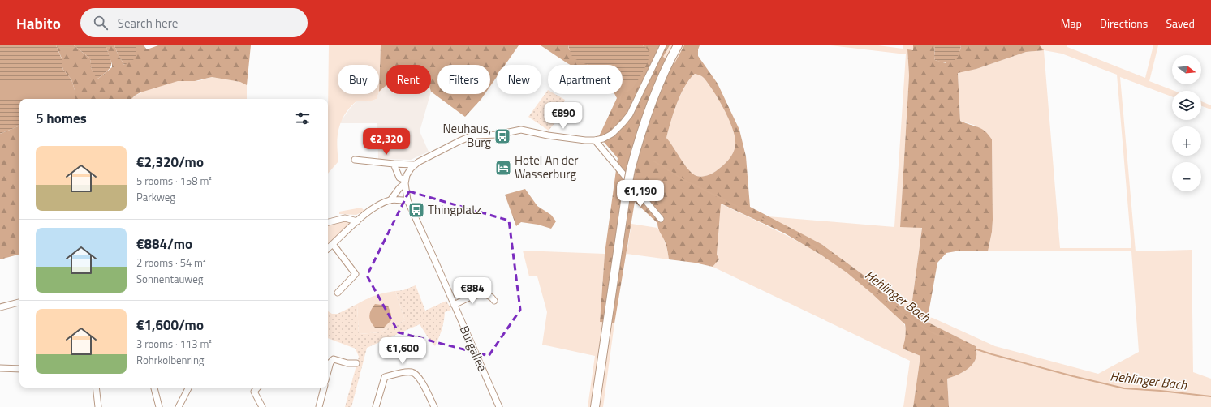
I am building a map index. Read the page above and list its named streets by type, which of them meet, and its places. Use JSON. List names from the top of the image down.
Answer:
{
  "streets": {
    "street": ["Burgallee"]
  },
  "water": ["Hehlinger Bach"],
  "places": {
    "bus stop": ["Neuhaus, Burg", "Thingplatz"],
    "hotel": ["Hotel An der Wasserburg"]
  },
  "north": "right",
  "page": {
    "header": "Habito",
    "search": "Search here",
    "nav": ["Map", "Directions", "Saved"],
    "map_buttons": ["+", "−"],
    "chip": [
      "Buy",
      "Rent",
      "Filters",
      "New",
      "Apartment"
    ],
    "heading": "5 homes",
    "price": [
      "€890",
      "€2,320",
      "€1,190",
      "€884",
      "€1,600"
    ],
    "list": [
      {
        "name": "€2,320/mo",
        "note": "5 rooms · 158 m² · Parkweg"
      },
      {
        "name": "€884/mo",
        "note": "2 rooms · 54 m² · Sonnentauweg"
      },
      {
        "name": "€1,600/mo",
        "note": "3 rooms · 113 m² · Rohrkolbenring"
      }
    ]
  }
}
